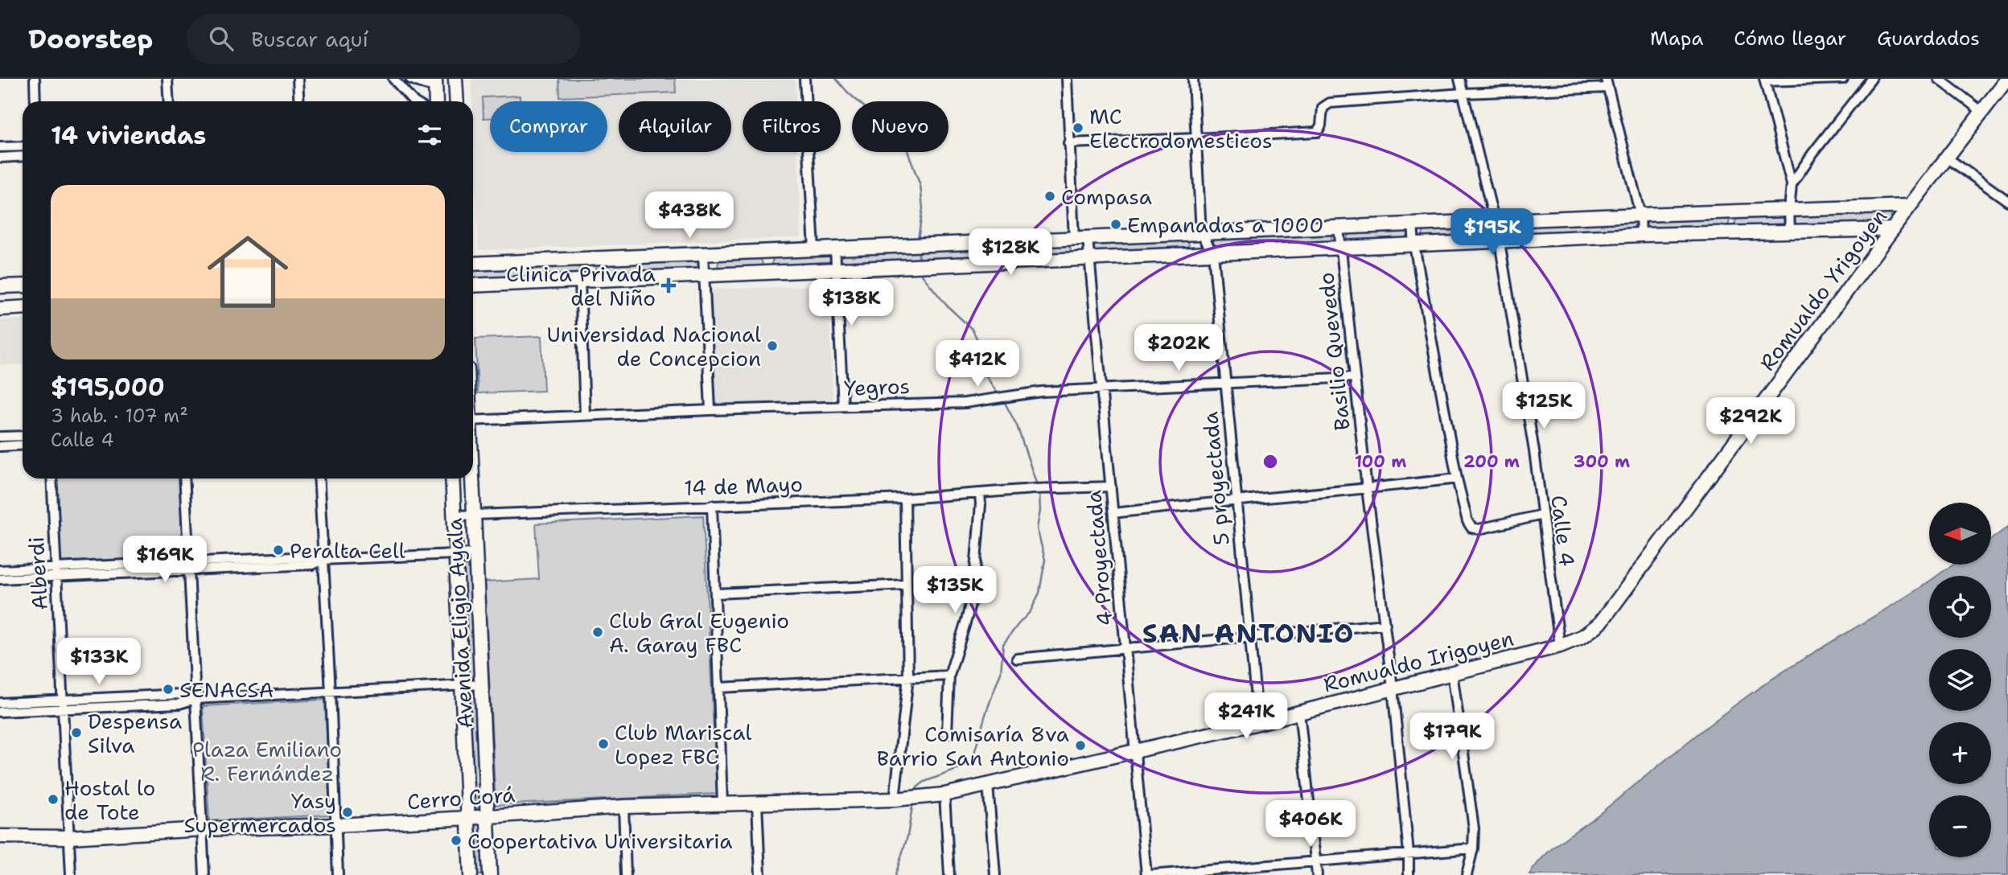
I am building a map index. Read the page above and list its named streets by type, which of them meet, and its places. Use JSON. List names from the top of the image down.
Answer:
{
  "streets": {
    "street": [
      "Romualdo Yrigoyen",
      "Basilio Quevedo",
      "Yegros",
      "5 proyectada",
      "14 de Mayo",
      "Calle 4",
      "4 Proyectada",
      "Alberdi",
      "Avenida Eligio Ayala",
      "Romualdo Irigoyen",
      "Cerro Corá"
    ]
  },
  "crossings": [
    ["Romualdo Yrigoyen", "Calle 4"],
    ["Romualdo Yrigoyen", "Romualdo Irigoyen"],
    ["Basilio Quevedo", "Yegros"],
    ["Basilio Quevedo", "Romualdo Irigoyen"],
    ["Yegros", "5 proyectada"],
    ["Yegros", "4 Proyectada"],
    ["5 proyectada", "Romualdo Irigoyen"],
    ["14 de Mayo", "4 Proyectada"],
    ["14 de Mayo", "Avenida Eligio Ayala"],
    ["Calle 4", "Romualdo Irigoyen"],
    ["4 Proyectada", "Romualdo Irigoyen"],
    ["Alberdi", "Cerro Corá"],
    ["Avenida Eligio Ayala", "Cerro Corá"],
    ["Romualdo Irigoyen", "Cerro Corá"]
  ],
  "districts": ["SAN ANTONIO"],
  "parks": ["Plaza Emiliano R. Fernández"],
  "places": {
    "other": [
      "MC Electrodomesticos",
      "Compasa",
      "Empanadas a 1000",
      "Universidad Nacional de Concepcion",
      "Peralta Cell",
      "Club Gral Eugenio A. Garay FBC",
      "SENACSA",
      "Despensa Silva",
      "Club Mariscal Lopez FBC",
      "Comisaría 8va Barrio San Antonio",
      "Hostal lo de Tote",
      "Yasy Supermercados",
      "Coopertativa Universitaria"
    ],
    "health": ["Clinica Privada del Niño"]
  },
  "north": "left",
  "page": {
    "header": "Doorstep",
    "search": "Buscar aquí",
    "nav": ["Mapa", "Cómo llegar", "Guardados"],
    "chip": [
      "Comprar",
      "Alquilar",
      "Filtros",
      "Nuevo"
    ],
    "heading": "14 viviendas",
    "list": [
      {
        "name": "$195,000",
        "note": "3 hab. · 107 m² · Calle 4"
      }
    ],
    "price": [
      "$438K",
      "$195K",
      "$128K",
      "$138K",
      "$202K",
      "$412K",
      "$125K",
      "$292K",
      "$169K",
      "$135K",
      "$133K",
      "$241K",
      "$179K",
      "$406K"
    ],
    "map_buttons": ["+", "−"]
  },
  "rings": ["100 m", "200 m", "300 m"]
}
